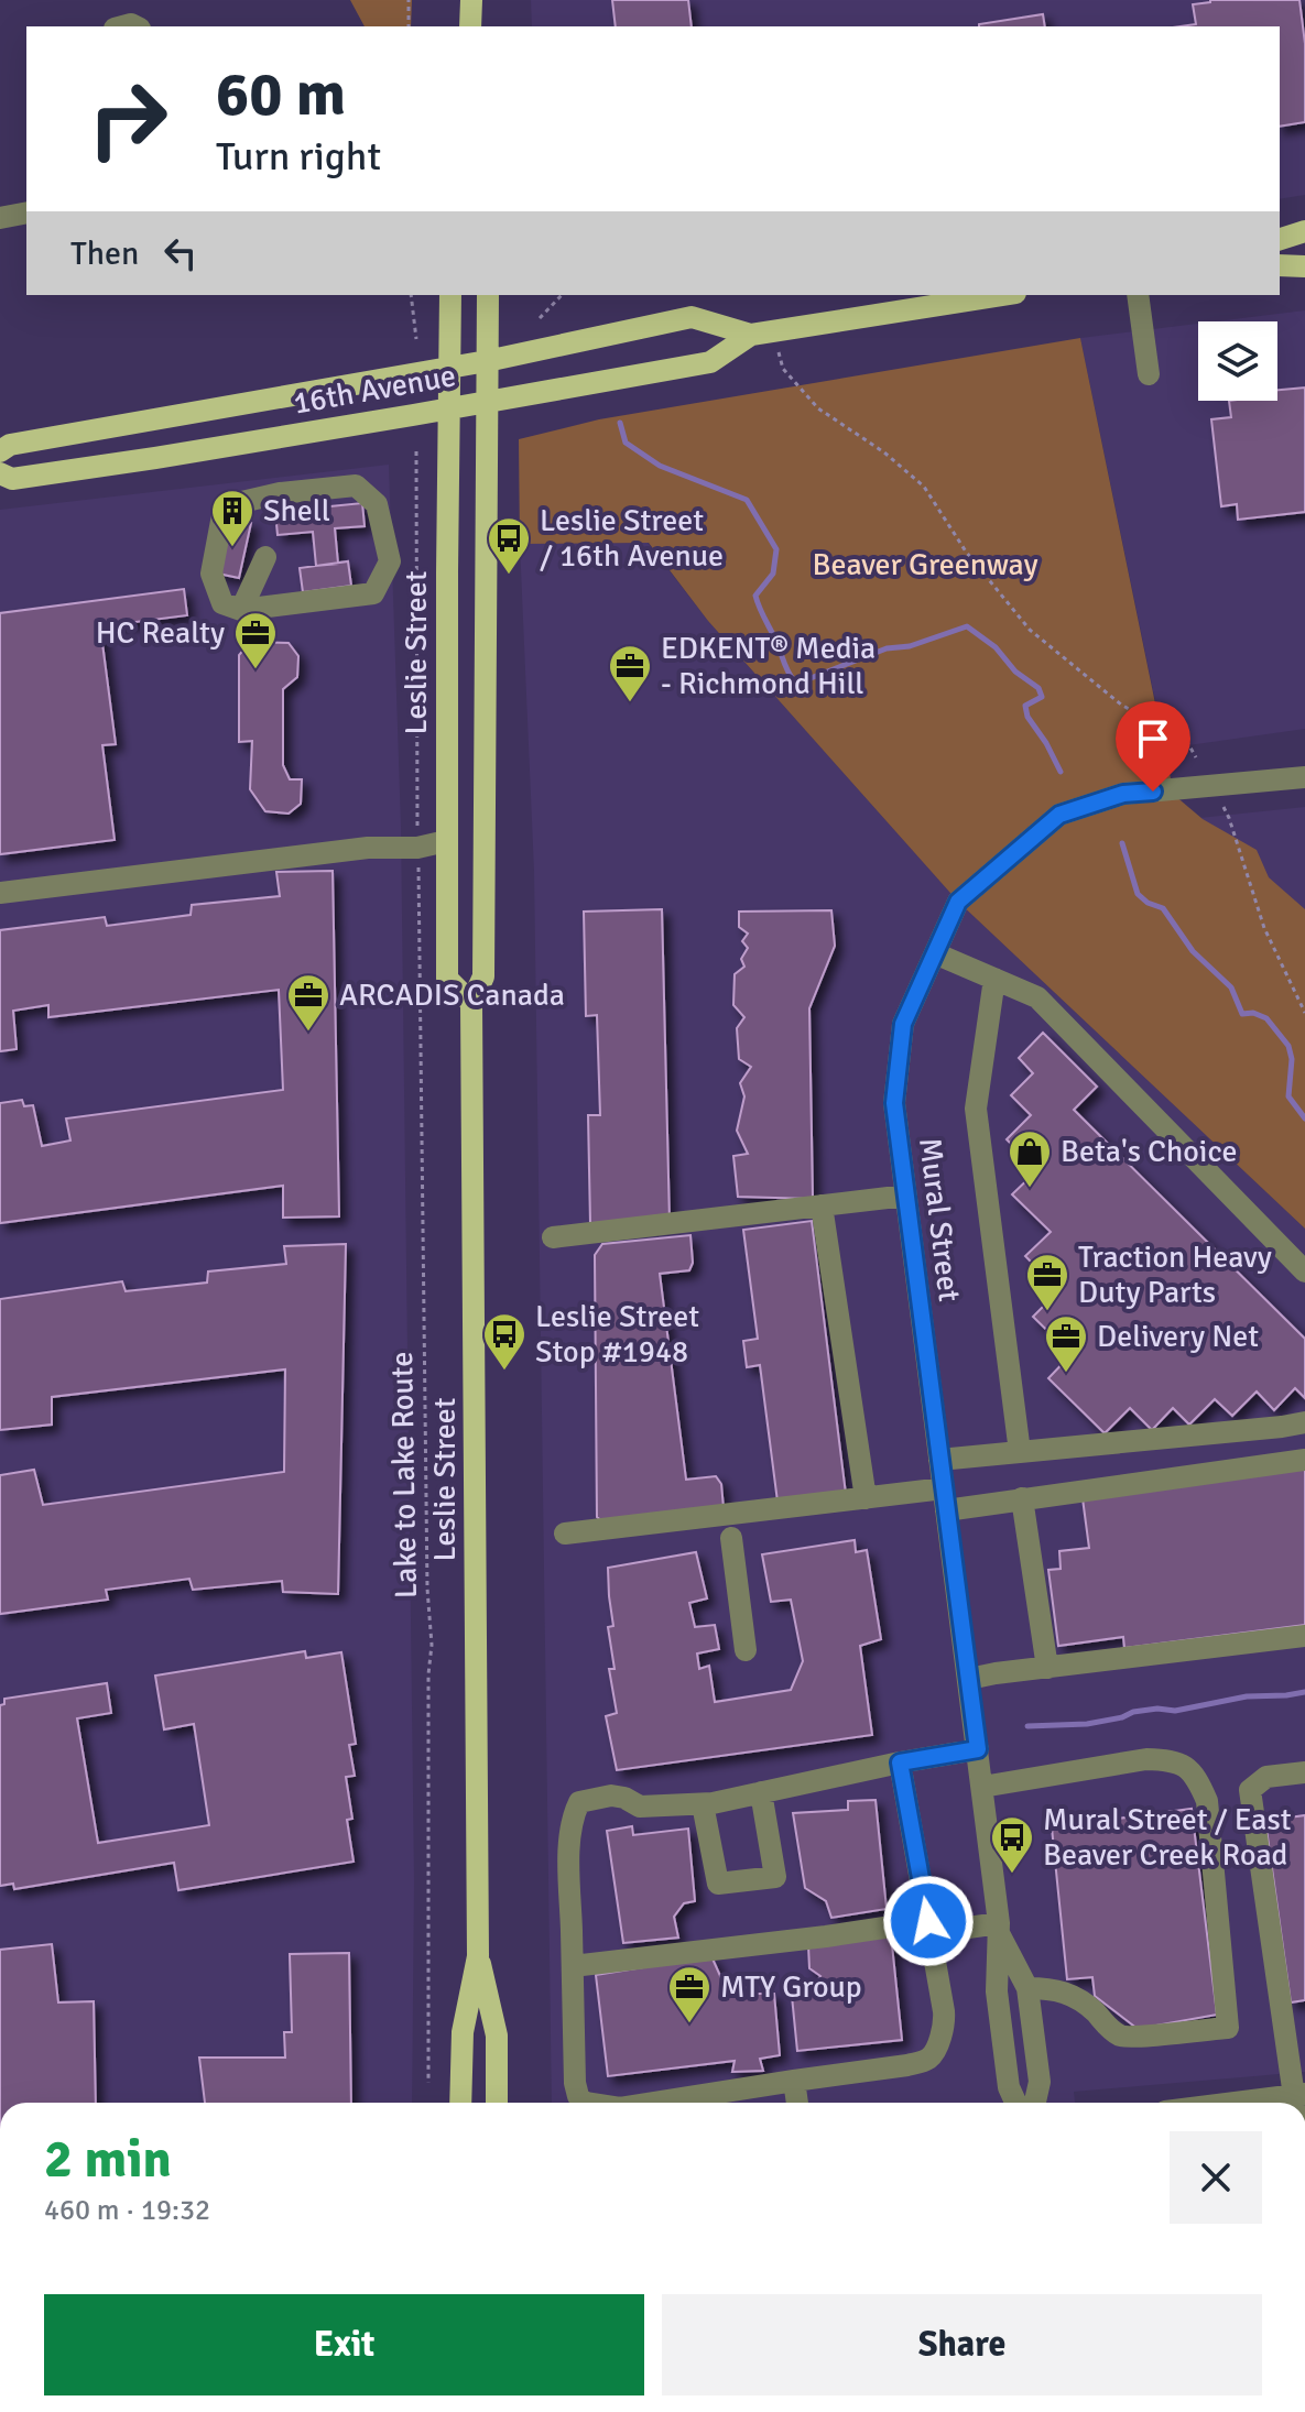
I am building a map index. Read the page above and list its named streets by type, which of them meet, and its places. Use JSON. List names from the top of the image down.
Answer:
{
  "streets": {
    "main road": ["16th Avenue", "Leslie Street"],
    "street": ["Mural Street"],
    "path": ["Lake to Lake Route"]
  },
  "crossings": [
    ["16th Avenue", "Leslie Street"]
  ],
  "parks": ["Beaver Greenway"],
  "places": {
    "building": ["Shell"],
    "bus stop": ["Leslie Street / 16th Avenue", "Leslie Street Stop #1948", "Mural Street / East Beaver Creek Road"],
    "office": [
      "HC Realty",
      "EDKENT® Media - Richmond Hill",
      "ARCADIS Canada",
      "Traction Heavy Duty Parts",
      "Delivery Net",
      "MTY Group"
    ],
    "shop": ["Beta's Choice"]
  },
  "page": {
    "turn": ["60 m", "Turn right"],
    "then": "Then",
    "heading": ["2 min", "460 m · 19:32"],
    "buttons": ["Exit", "Share"]
  }
}
